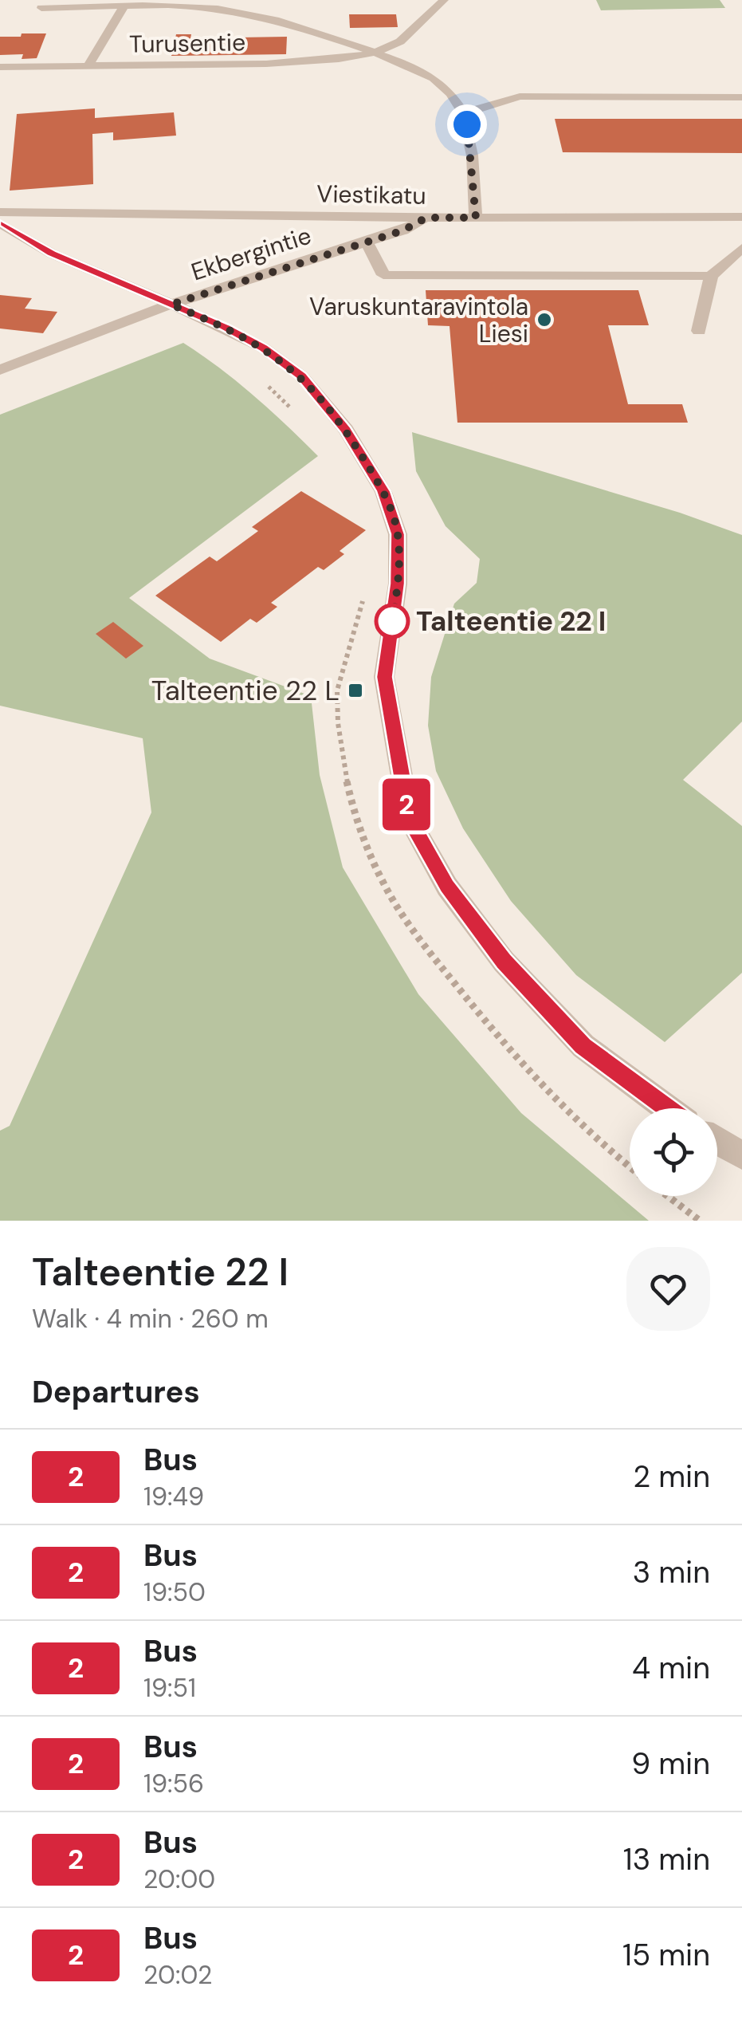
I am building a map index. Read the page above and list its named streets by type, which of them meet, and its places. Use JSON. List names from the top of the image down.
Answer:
{
  "streets": {
    "street": ["Turusentie", "Viestikatu", "Ekbergintie"]
  },
  "crossings": [
    ["Viestikatu", "Ekbergintie"]
  ],
  "places": {
    "other": ["Varuskuntaravintola Liesi", "Talteentie 22 I"],
    "transit": ["Talteentie 22 L"]
  },
  "lines": ["bus line 2"],
  "page": {
    "on_map": "2",
    "heading": [
      ["Talteentie 22 I", "Walk · 4 min · 260 m"],
      "Departures"
    ],
    "list": [
      {
        "mark": "2",
        "name": "Bus",
        "note": "19:49",
        "value": "2 min"
      },
      {
        "mark": "2",
        "name": "Bus",
        "note": "19:50",
        "value": "3 min"
      },
      {
        "mark": "2",
        "name": "Bus",
        "note": "19:51",
        "value": "4 min"
      },
      {
        "mark": "2",
        "name": "Bus",
        "note": "19:56",
        "value": "9 min"
      },
      {
        "mark": "2",
        "name": "Bus",
        "note": "20:00",
        "value": "13 min"
      },
      {
        "mark": "2",
        "name": "Bus",
        "note": "20:02",
        "value": "15 min"
      }
    ]
  }
}
